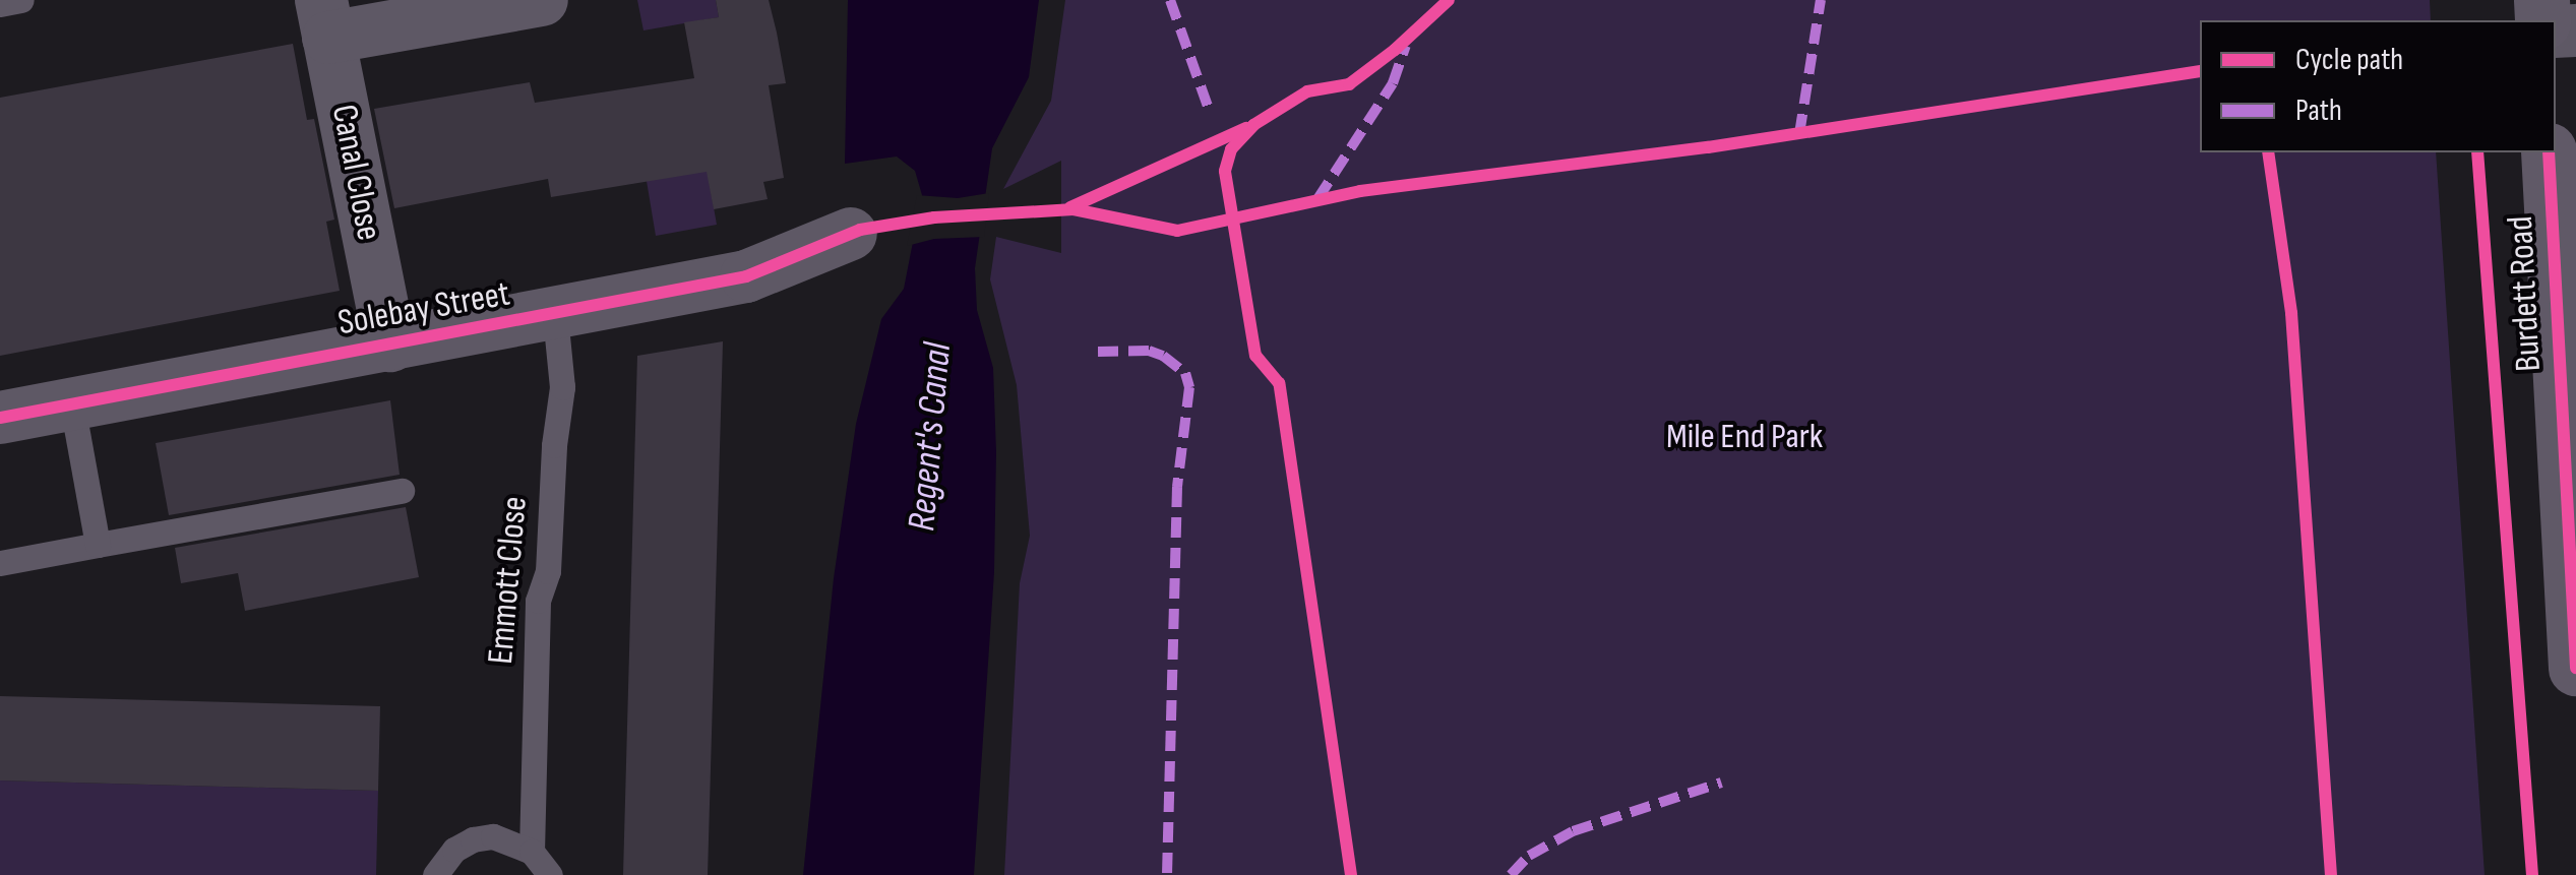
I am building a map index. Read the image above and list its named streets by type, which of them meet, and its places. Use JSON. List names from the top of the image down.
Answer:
{
  "streets": {
    "main road": ["Burdett Road"],
    "street": ["Canal Close", "Solebay Street"],
    "lane": ["Emmott Close"]
  },
  "crossings": [
    ["Canal Close", "Solebay Street"],
    ["Solebay Street", "Emmott Close"]
  ],
  "water": ["Regent's Canal"],
  "parks": ["Mile End Park"],
  "legend": ["Cycle path", "Path"]
}
